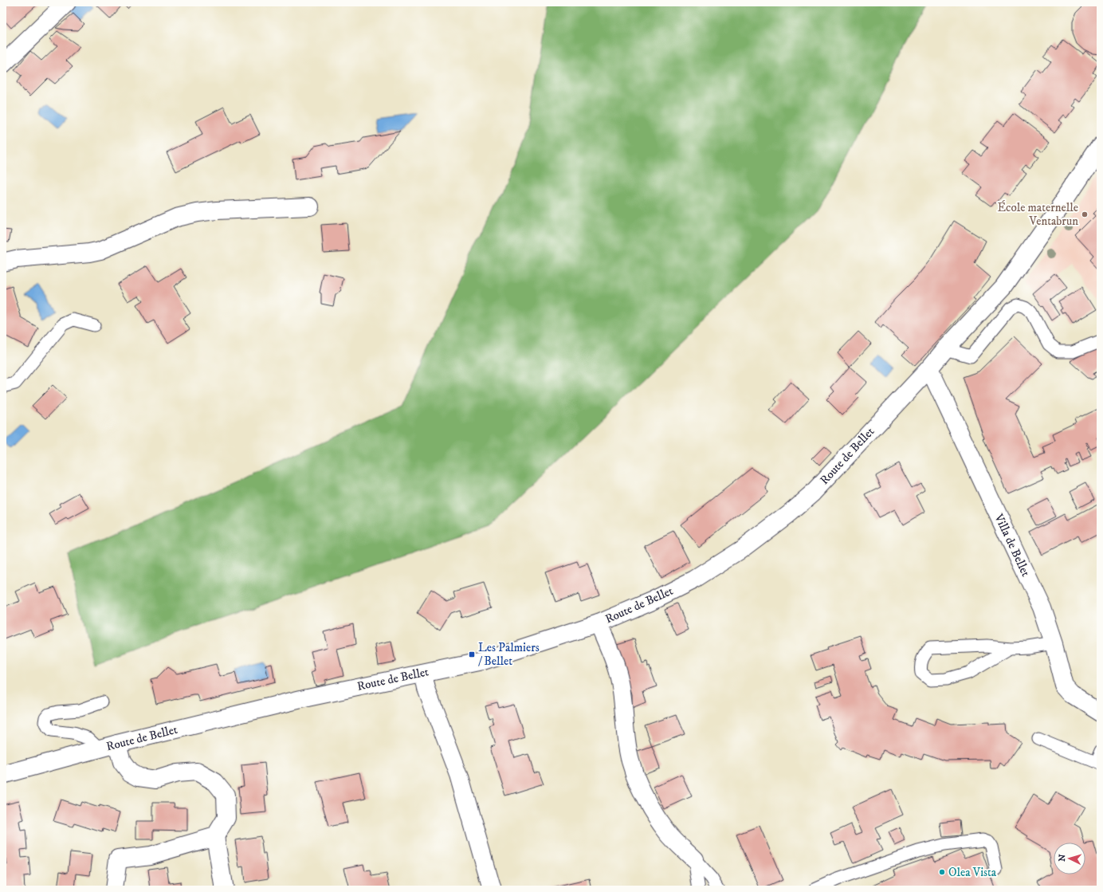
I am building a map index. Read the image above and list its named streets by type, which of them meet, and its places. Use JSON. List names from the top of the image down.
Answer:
{
  "streets": {
    "street": ["Route de Bellet", "Villa de Bellet"]
  },
  "crossings": [
    ["Route de Bellet", "Villa de Bellet"]
  ],
  "places": {
    "other": ["École maternelle Ventabrun", "Olea Vista"],
    "transit": ["Les Palmiers / Bellet"]
  },
  "north": "left"
}
